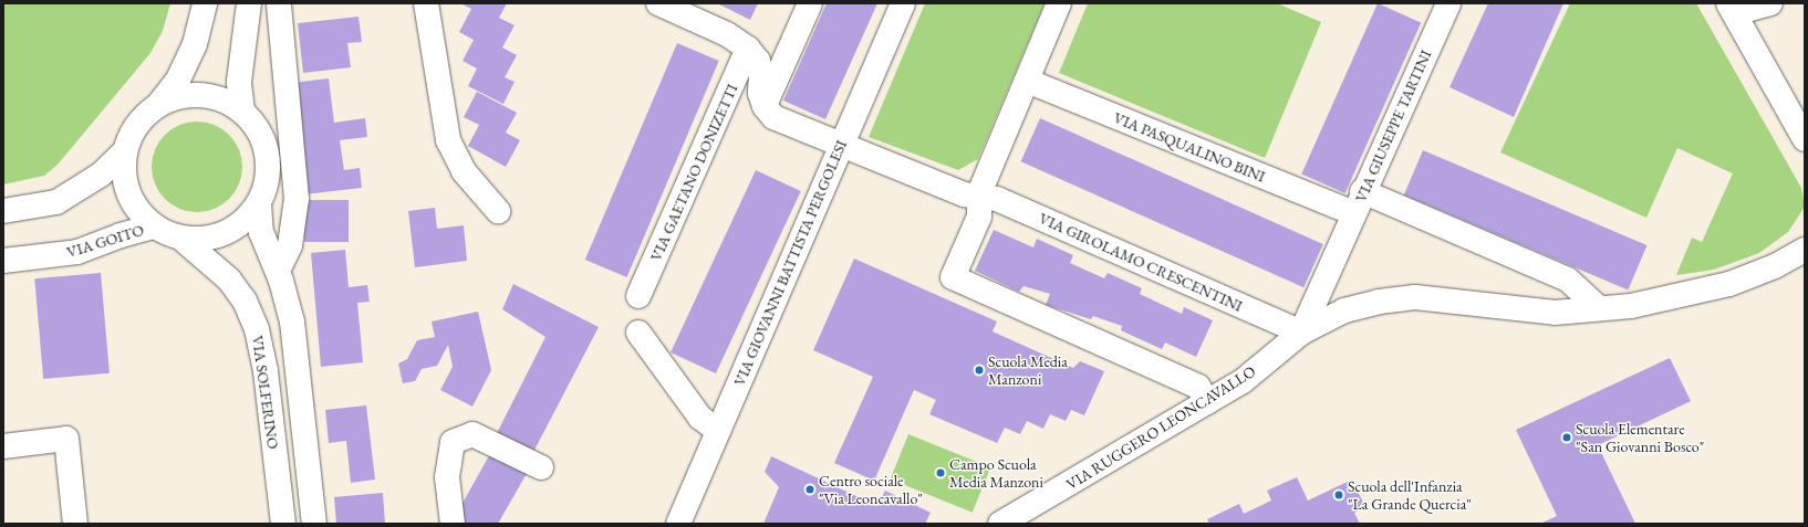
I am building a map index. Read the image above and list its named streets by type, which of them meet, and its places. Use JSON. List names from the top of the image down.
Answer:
{
  "streets": {
    "street": [
      "VIA GIUSEPPE TARTINI",
      "VIA PASQUALINO BINI",
      "VIA GAETANO DONIZETTI",
      "VIA GOITO",
      "VIA GIROLAMO CRESCENTINI",
      "VIA GIOVANNI BATTISTA PERGOLESI",
      "VIA SOLFERINO",
      "VIA RUGGERO LEONCAVALLO"
    ]
  },
  "crossings": [
    ["VIA GIUSEPPE TARTINI", "VIA PASQUALINO BINI"],
    ["VIA GIUSEPPE TARTINI", "VIA GIROLAMO CRESCENTINI"],
    ["VIA GIUSEPPE TARTINI", "VIA RUGGERO LEONCAVALLO"],
    ["VIA GOITO", "VIA SOLFERINO"],
    ["VIA GIROLAMO CRESCENTINI", "VIA GIOVANNI BATTISTA PERGOLESI"],
    ["VIA GIROLAMO CRESCENTINI", "VIA RUGGERO LEONCAVALLO"]
  ],
  "places": [
    "Scuola Media Manzoni",
    "Scuola Elementare \"San Giovanni Bosco\"",
    "Campo Scuola Media Manzoni",
    "Centro sociale \"Via Leoncavallo\"",
    "Scuola dell'Infanzia \"La Grande Quercia\""
  ]
}
